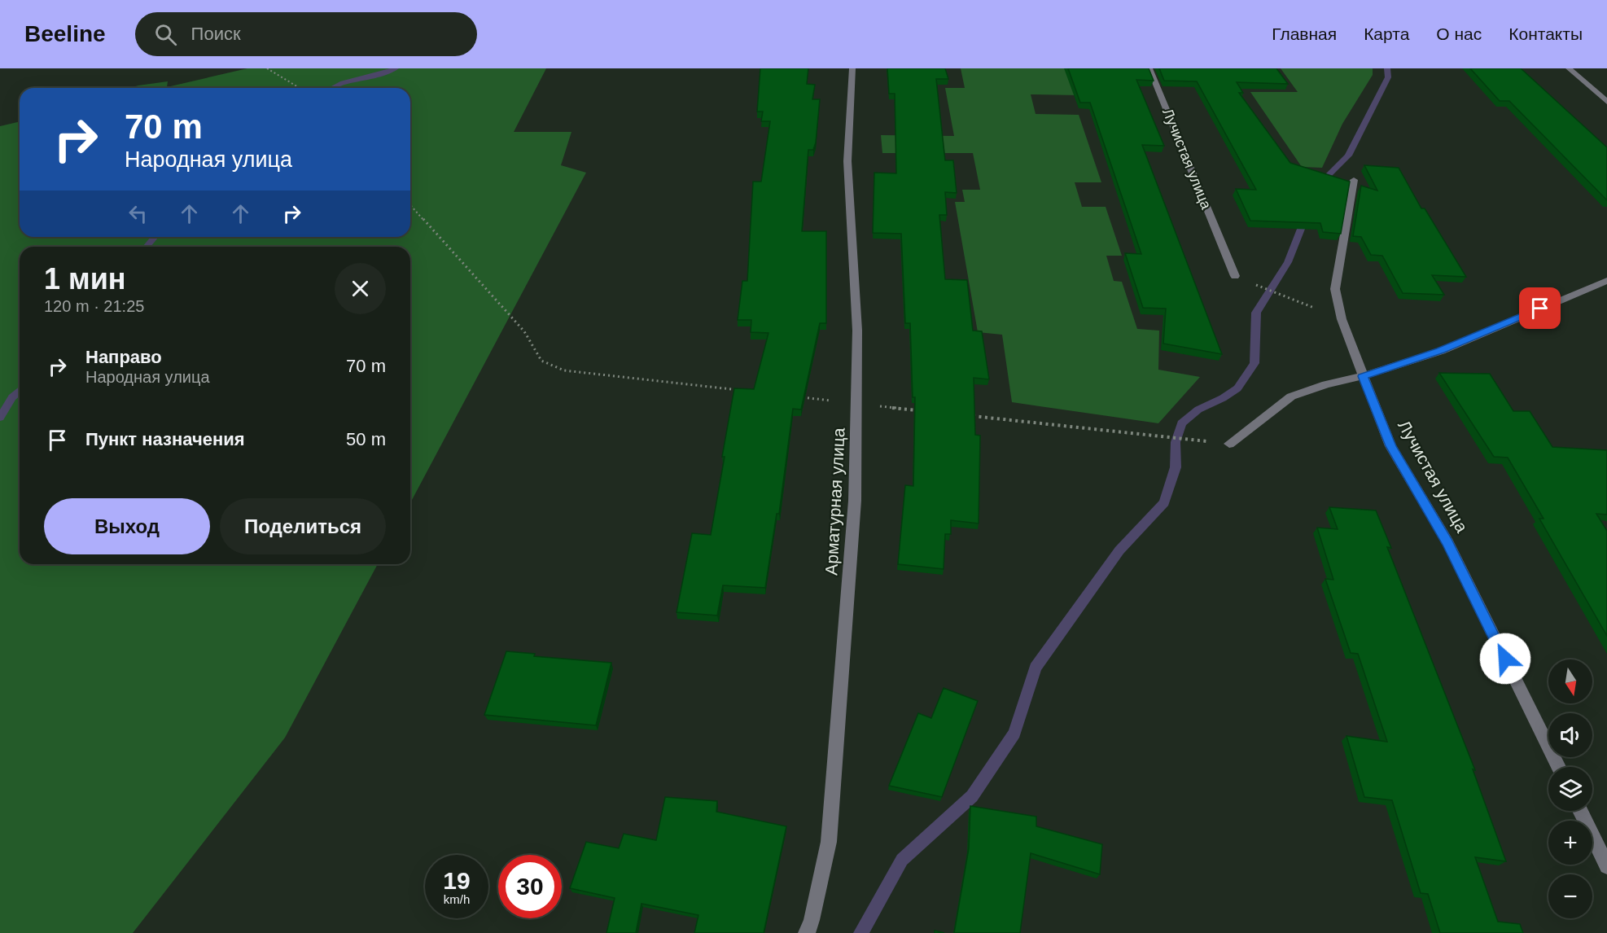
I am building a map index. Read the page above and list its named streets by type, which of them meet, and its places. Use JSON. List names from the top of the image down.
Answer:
{
  "streets": {
    "street": ["Лучистая улица", "Арматурная улица"]
  },
  "north": "bottom",
  "page": {
    "header": "Beeline",
    "search": "Поиск",
    "nav": [
      "Главная",
      "Карта",
      "О нас",
      "Контакты"
    ],
    "turn": ["70 m", "Народная улица"],
    "heading": ["1 мин", "120 m · 21:25"],
    "list": [
      {
        "name": "Направо",
        "note": "Народная улица",
        "value": "70 m"
      },
      {
        "name": "Пункт назначения",
        "value": "50 m"
      }
    ],
    "buttons": ["Выход", "Поделиться"],
    "map_buttons": ["+", "−"],
    "speed": "19 km/h",
    "limit": "30"
  }
}
